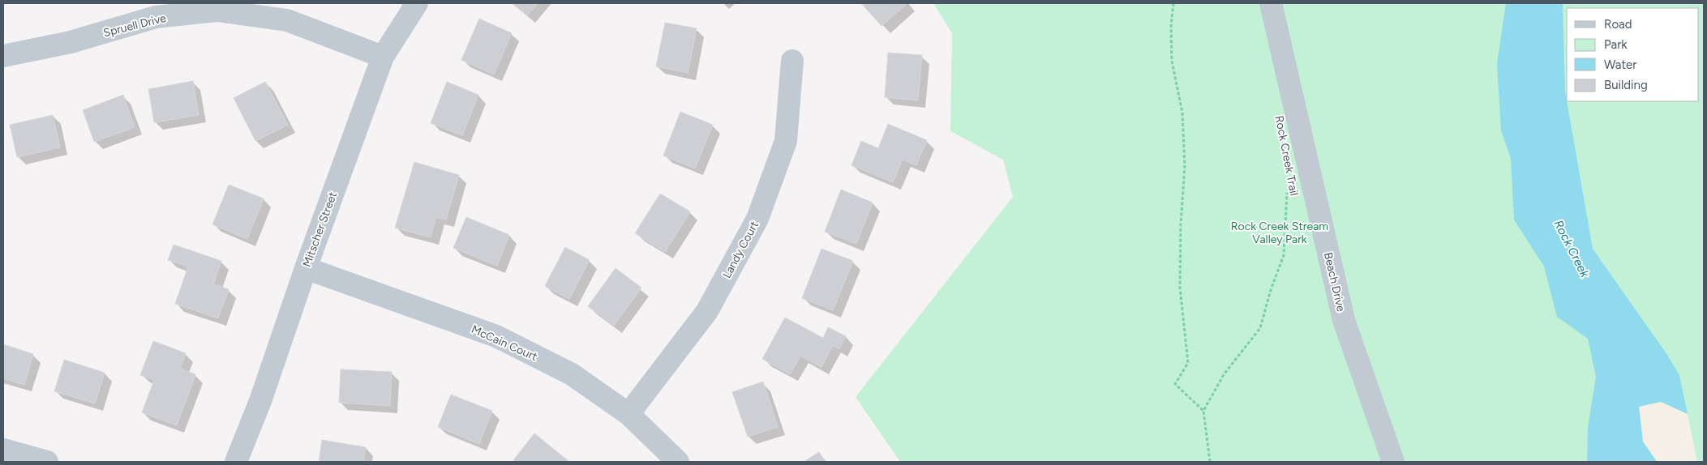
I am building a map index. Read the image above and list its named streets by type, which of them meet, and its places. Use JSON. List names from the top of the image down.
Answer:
{
  "streets": {
    "street": [
      "Spruell Drive",
      "Mitscher Street",
      "Landy Court",
      "Beach Drive",
      "McCain Court"
    ],
    "path": ["Rock Creek Trail"]
  },
  "crossings": [
    ["Spruell Drive", "Mitscher Street"],
    ["Mitscher Street", "McCain Court"],
    ["Landy Court", "McCain Court"]
  ],
  "water": ["Rock Creek"],
  "parks": ["Rock Creek Stream Valley Park"],
  "legend": [
    "Road",
    "Park",
    "Water",
    "Building"
  ]
}
